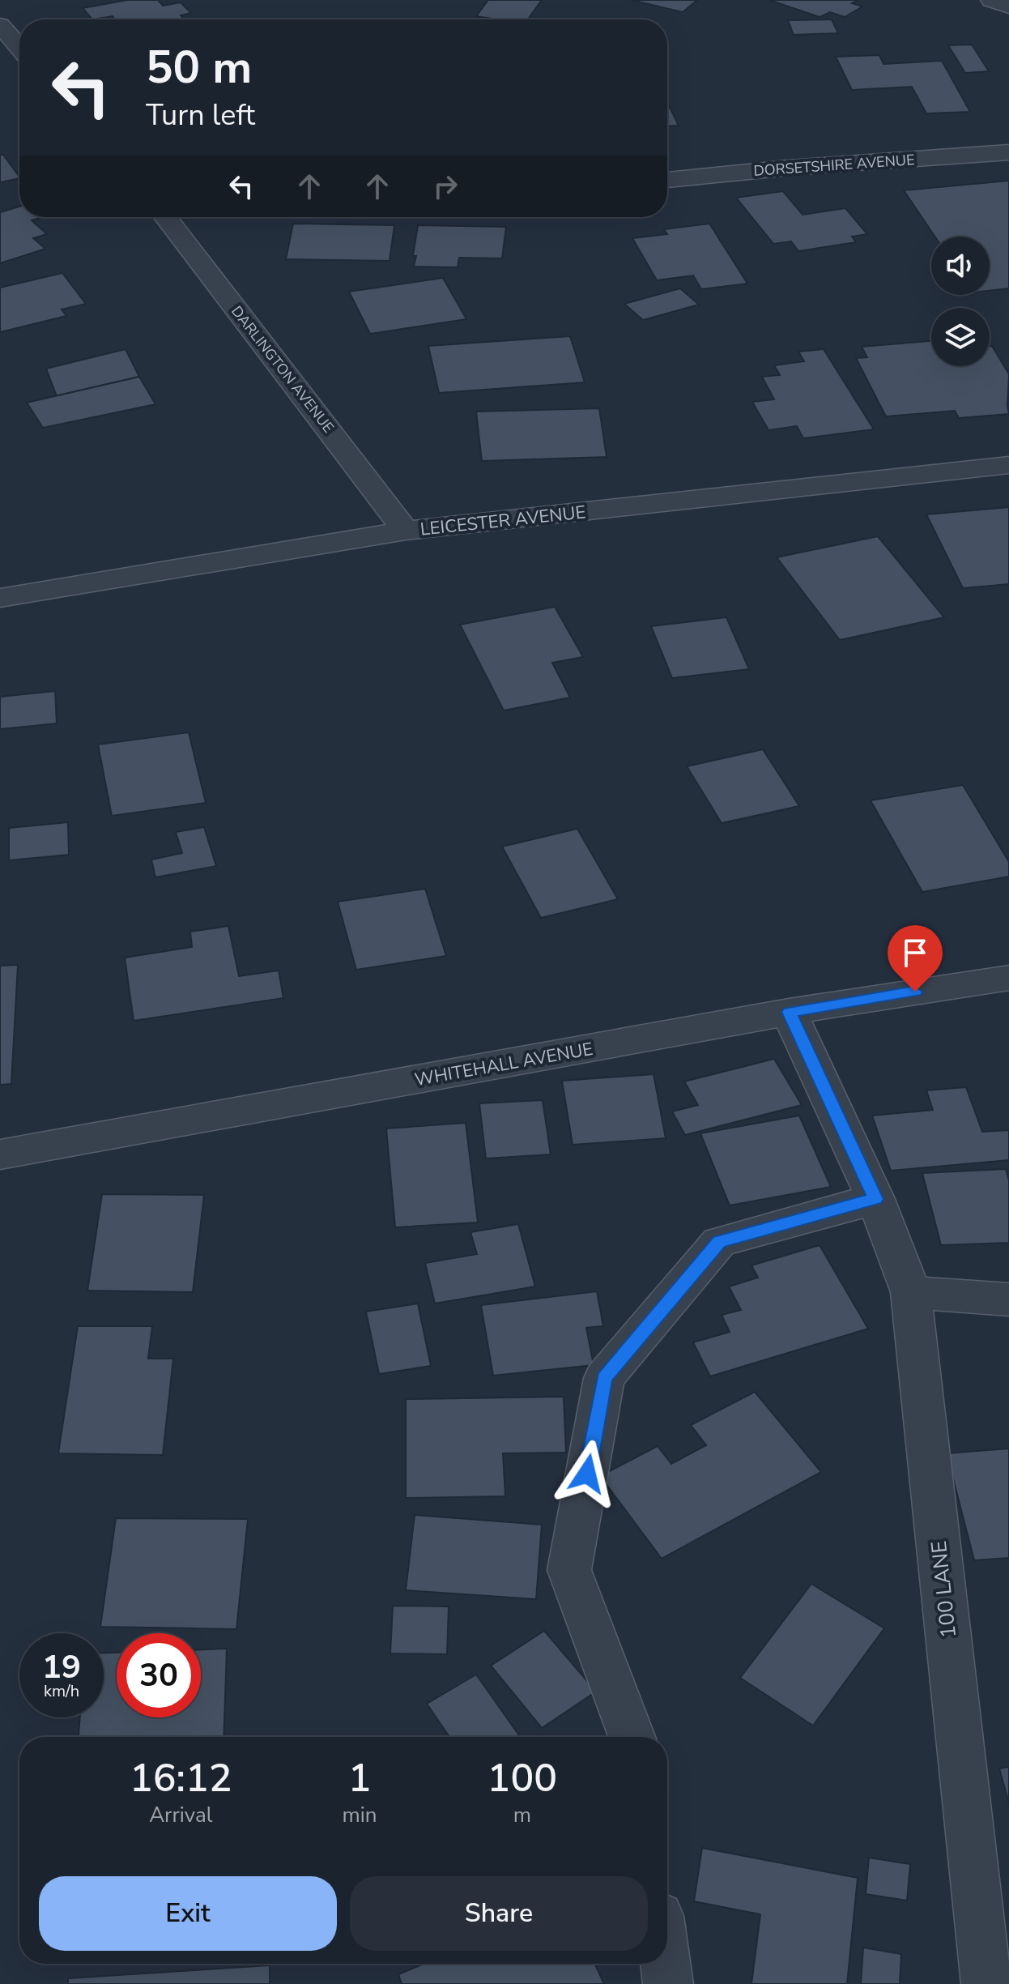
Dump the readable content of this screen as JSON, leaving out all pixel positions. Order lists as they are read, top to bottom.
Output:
{
  "streets": {
    "street": [
      "DORSETSHIRE AVENUE",
      "DARLINGTON AVENUE",
      "LEICESTER AVENUE",
      "WHITEHALL AVENUE",
      "100 LANE"
    ]
  },
  "crossings": [
    ["DARLINGTON AVENUE", "LEICESTER AVENUE"],
    ["WHITEHALL AVENUE", "100 LANE"]
  ],
  "page": {
    "turn": ["50 m", "Turn left"],
    "speed": "19 km/h",
    "limit": "30",
    "eta": [
      "16:12",
      "Arrival",
      "1",
      "min",
      "100",
      "m"
    ],
    "buttons": ["Exit", "Share"]
  }
}
